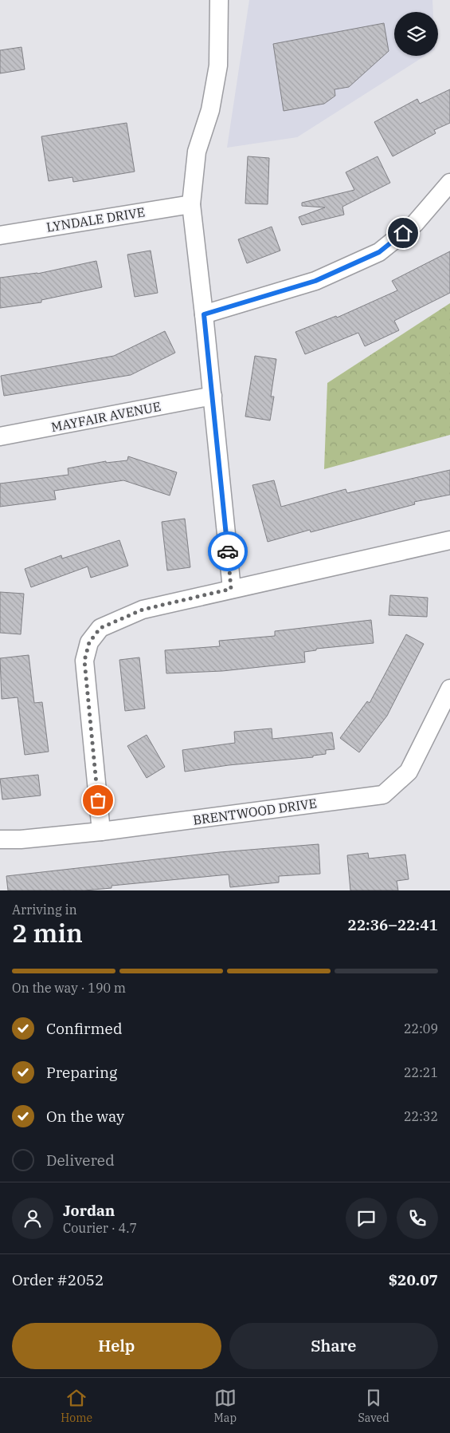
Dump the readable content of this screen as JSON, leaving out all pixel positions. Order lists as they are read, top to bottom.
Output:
{
  "streets": {
    "street": ["LYNDALE DRIVE", "MAYFAIR AVENUE", "BRENTWOOD DRIVE"]
  },
  "page": {
    "heading": ["2 min", "Arriving in", "22:36–22:41"],
    "panel": [
      "Jordan",
      "Courier · 4.7",
      "Order #2052",
      "$20.07"
    ],
    "bar": "On the way · 190 m",
    "list": [
      ["Confirmed", "22:09"],
      ["Preparing", "22:21"],
      ["On the way", "22:32"],
      "Delivered"
    ],
    "buttons": ["Help", "Share"],
    "tabs": ["Home", "Map", "Saved"]
  }
}
